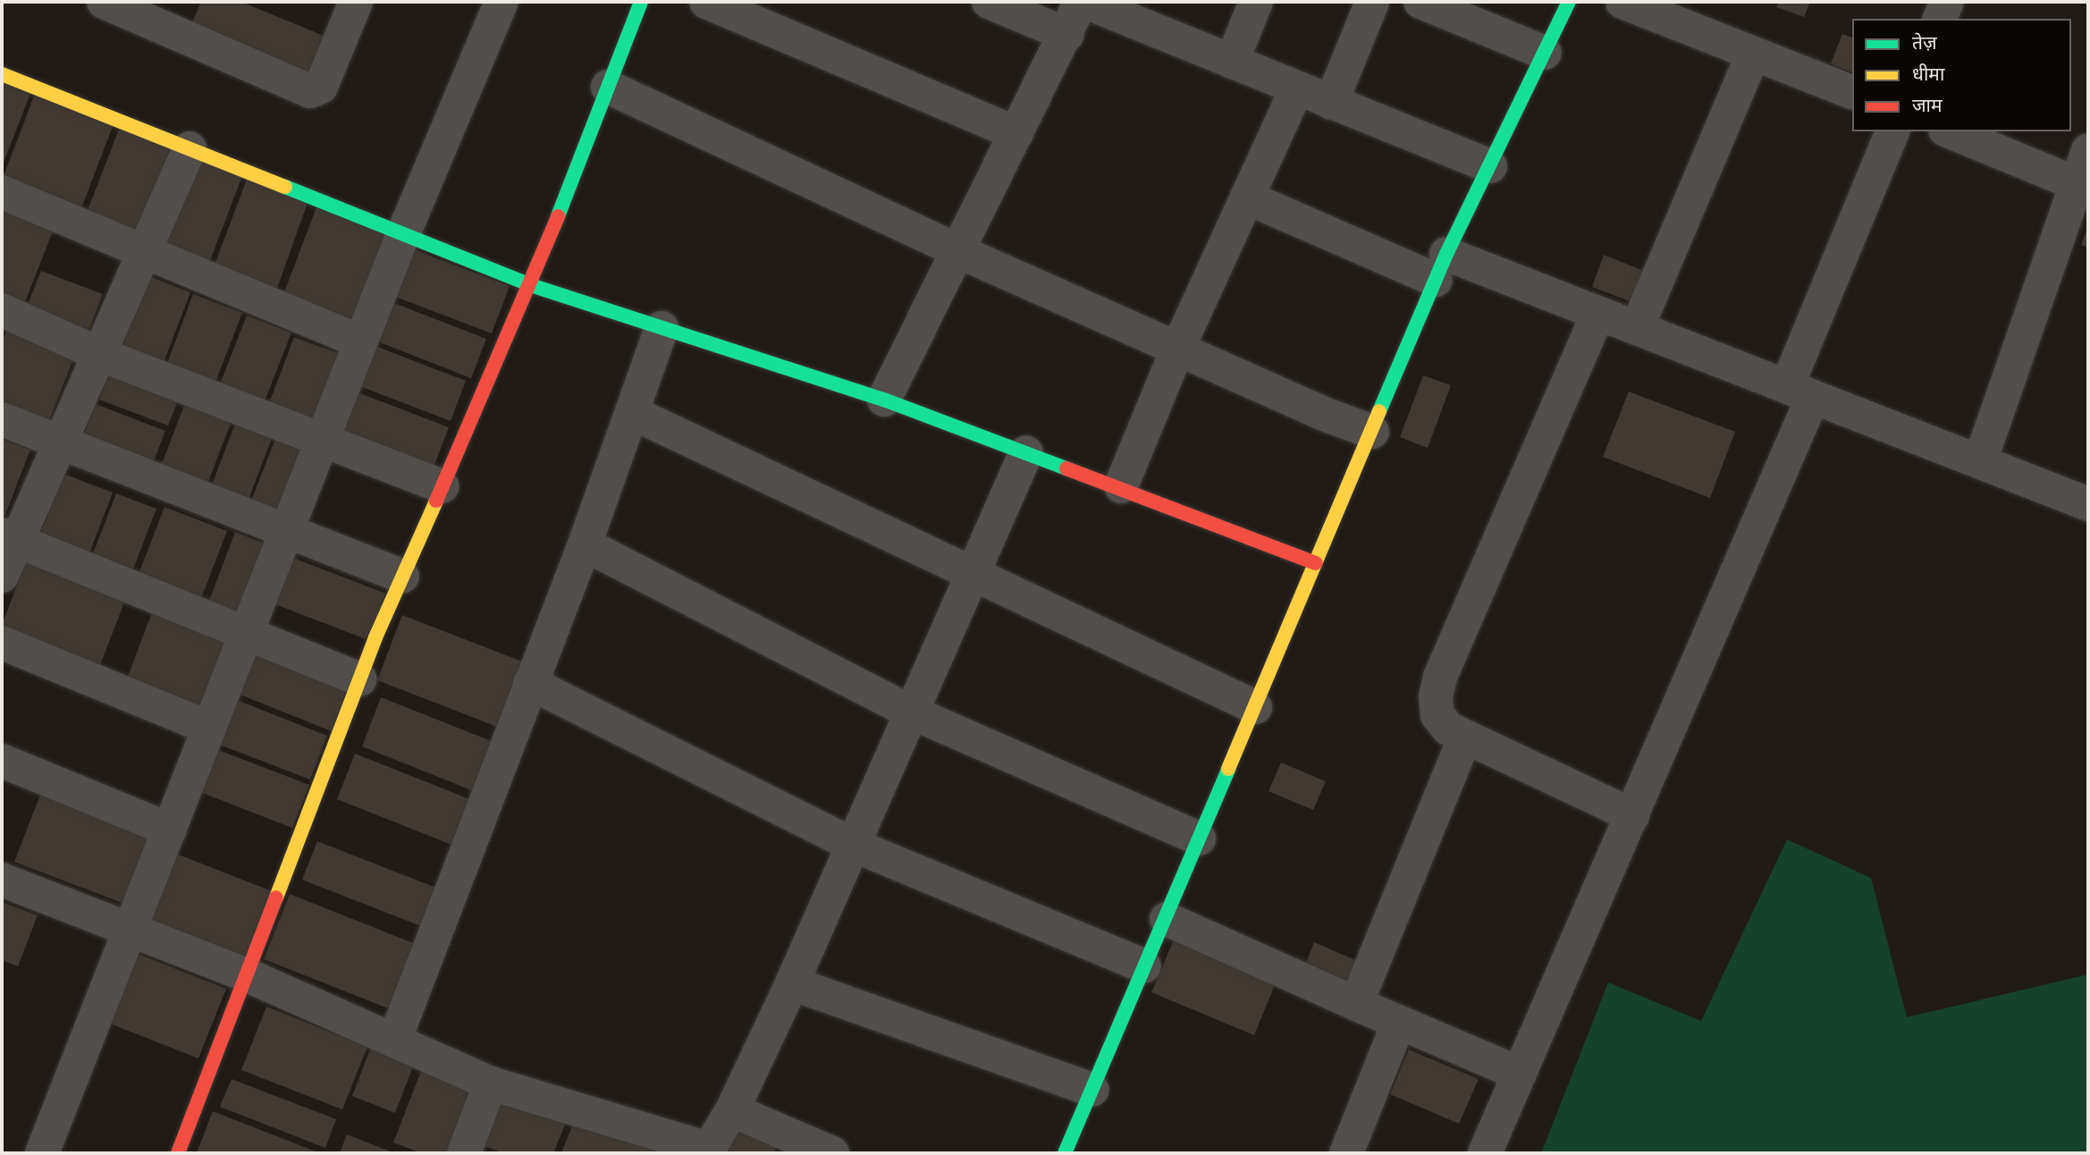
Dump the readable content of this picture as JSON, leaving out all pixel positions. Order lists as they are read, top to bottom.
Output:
{
  "legend": ["तेज़", "धीमा", "जाम"]
}
